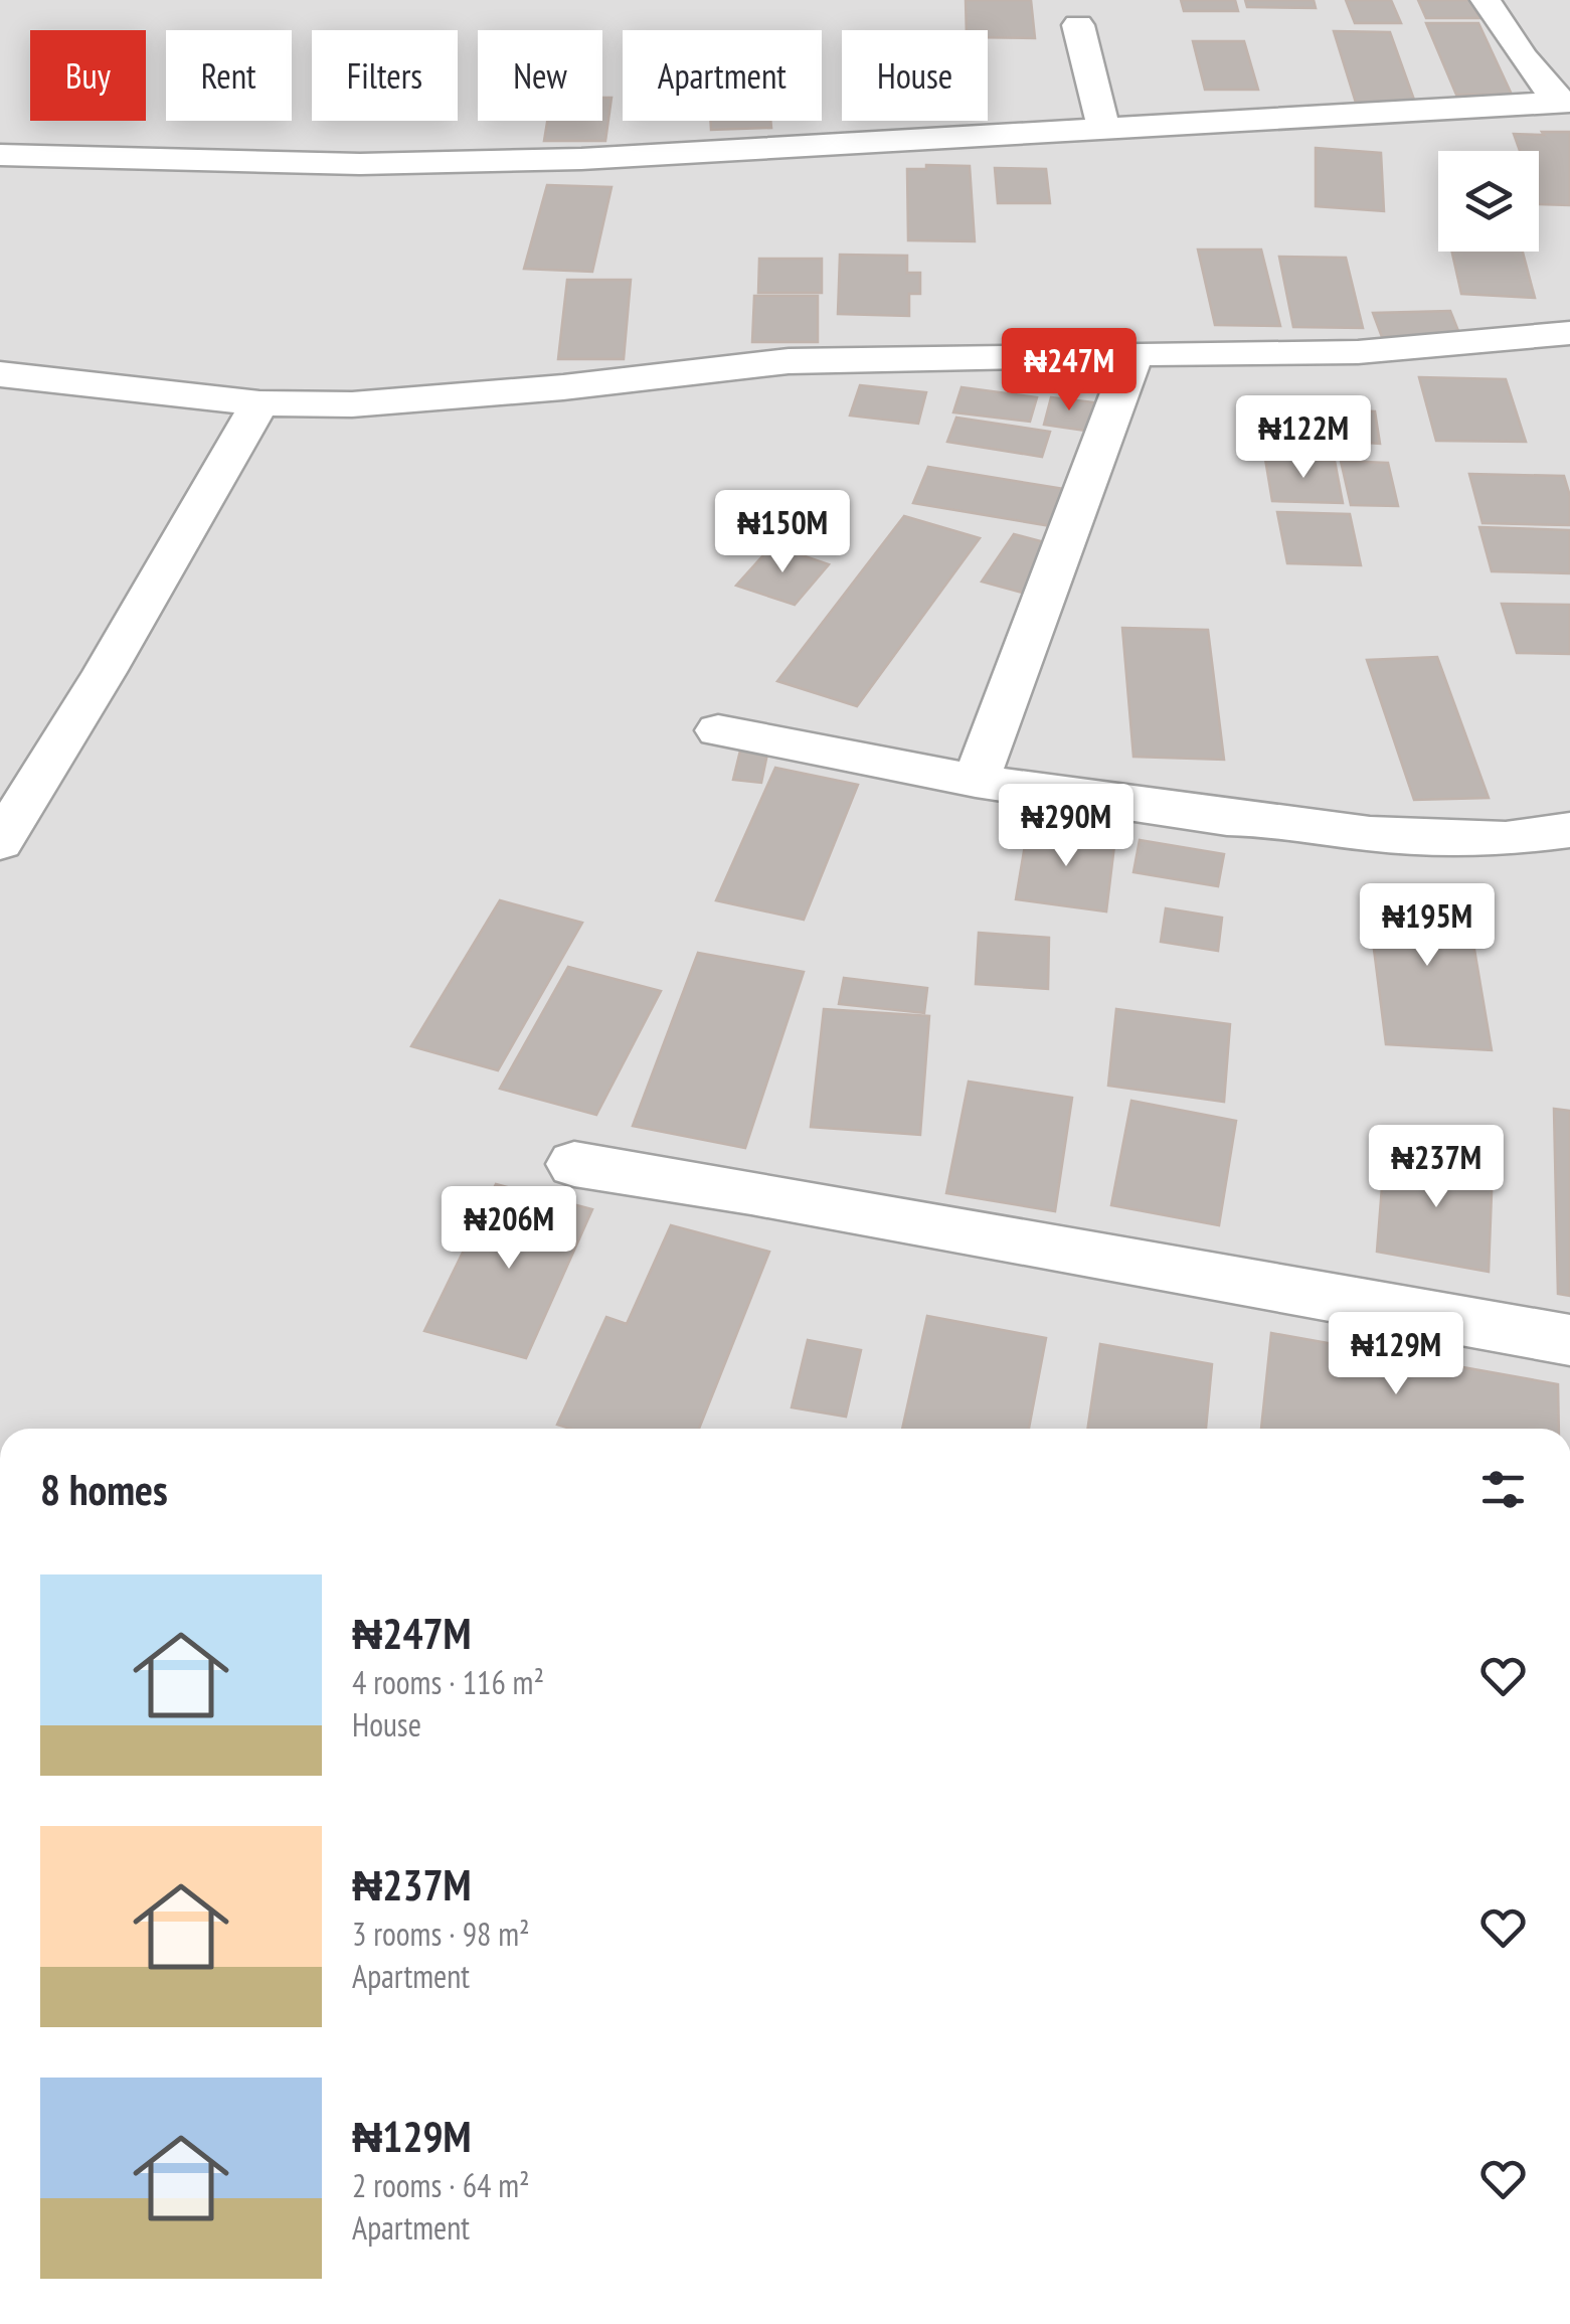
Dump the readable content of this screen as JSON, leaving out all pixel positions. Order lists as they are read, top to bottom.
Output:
{
  "page": {
    "chip": [
      "Buy",
      "Rent",
      "Filters",
      "New",
      "Apartment",
      "House"
    ],
    "price": [
      "₦247M",
      "₦122M",
      "₦150M",
      "₦290M",
      "₦195M",
      "₦237M",
      "₦206M",
      "₦129M"
    ],
    "heading": "8 homes",
    "list": [
      {
        "name": "₦247M",
        "note": "4 rooms · 116 m² · House"
      },
      {
        "name": "₦237M",
        "note": "3 rooms · 98 m² · Apartment"
      },
      {
        "name": "₦129M",
        "note": "2 rooms · 64 m² · Apartment"
      }
    ]
  }
}
